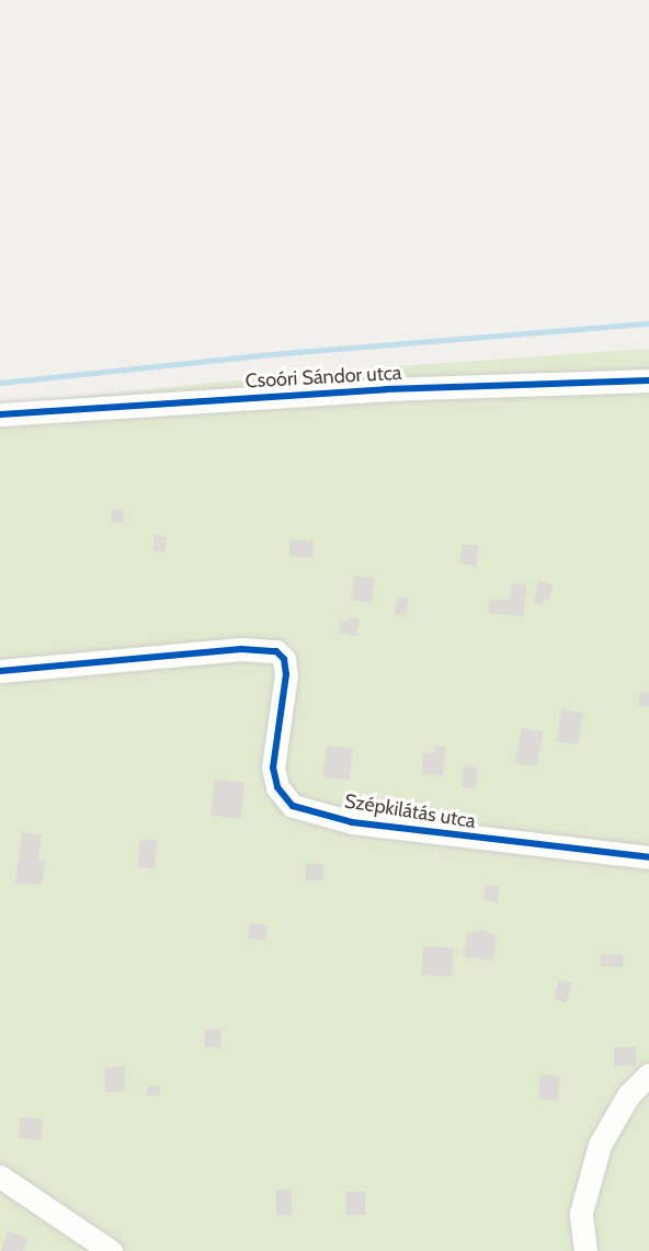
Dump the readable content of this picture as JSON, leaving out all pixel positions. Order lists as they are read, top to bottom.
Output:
{
  "streets": {
    "street": ["Csoóri Sándor utca", "Szépkilátás utca"]
  }
}
